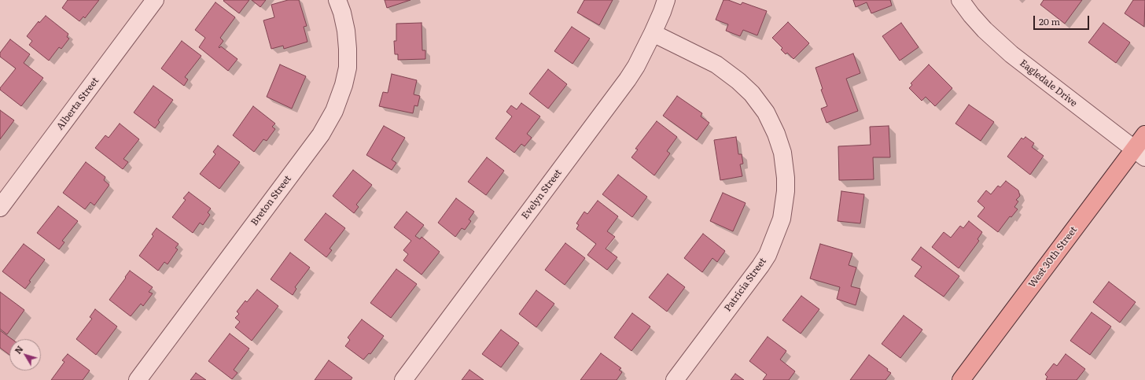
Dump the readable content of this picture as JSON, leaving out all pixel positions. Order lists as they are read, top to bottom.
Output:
{
  "streets": {
    "main road": ["West 30th Street"],
    "street": [
      "Eagledale Drive",
      "Alberta Street",
      "Evelyn Street",
      "Breton Street",
      "Patricia Street"
    ]
  },
  "crossings": [
    ["Eagledale Drive", "West 30th Street"],
    ["Evelyn Street", "Patricia Street"]
  ],
  "scale_bar": "20 m",
  "north": "top left"
}
